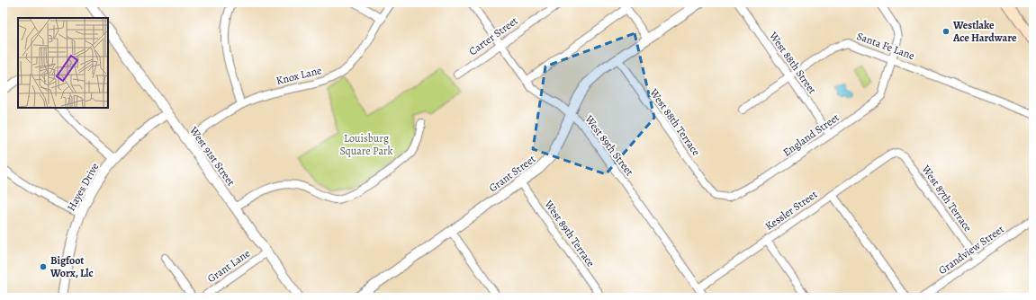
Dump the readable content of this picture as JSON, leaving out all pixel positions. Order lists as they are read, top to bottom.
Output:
{
  "streets": {
    "street": [
      "Carter Street",
      "Santa Fe Lane",
      "West 88th Street",
      "Knox Lane",
      "West 88th Terrace",
      "England Street",
      "West 89th Street",
      "West 91st Street",
      "Grant Street",
      "Hayes Drive",
      "West 87th Terrace",
      "Kessler Street",
      "West 89th Terrace",
      "Grandview Street",
      "Grant Lane"
    ]
  },
  "crossings": [
    ["Carter Street", "West 89th Street"],
    ["Santa Fe Lane", "West 88th Street"],
    ["Santa Fe Lane", "England Street"],
    ["West 88th Street", "England Street"],
    ["Knox Lane", "West 91st Street"],
    ["West 88th Terrace", "England Street"],
    ["West 88th Terrace", "Grant Street"],
    ["West 89th Street", "Grant Street"],
    ["West 89th Street", "Kessler Street"],
    ["West 91st Street", "Hayes Drive"],
    ["West 91st Street", "Grant Lane"],
    ["Grant Street", "West 89th Terrace"],
    ["West 87th Terrace", "Kessler Street"],
    ["West 87th Terrace", "Grandview Street"]
  ],
  "parks": ["Louisburg Square Park"],
  "places": ["Westlake Ace Hardware", "Bigfoot Worx, Llc"]
}
